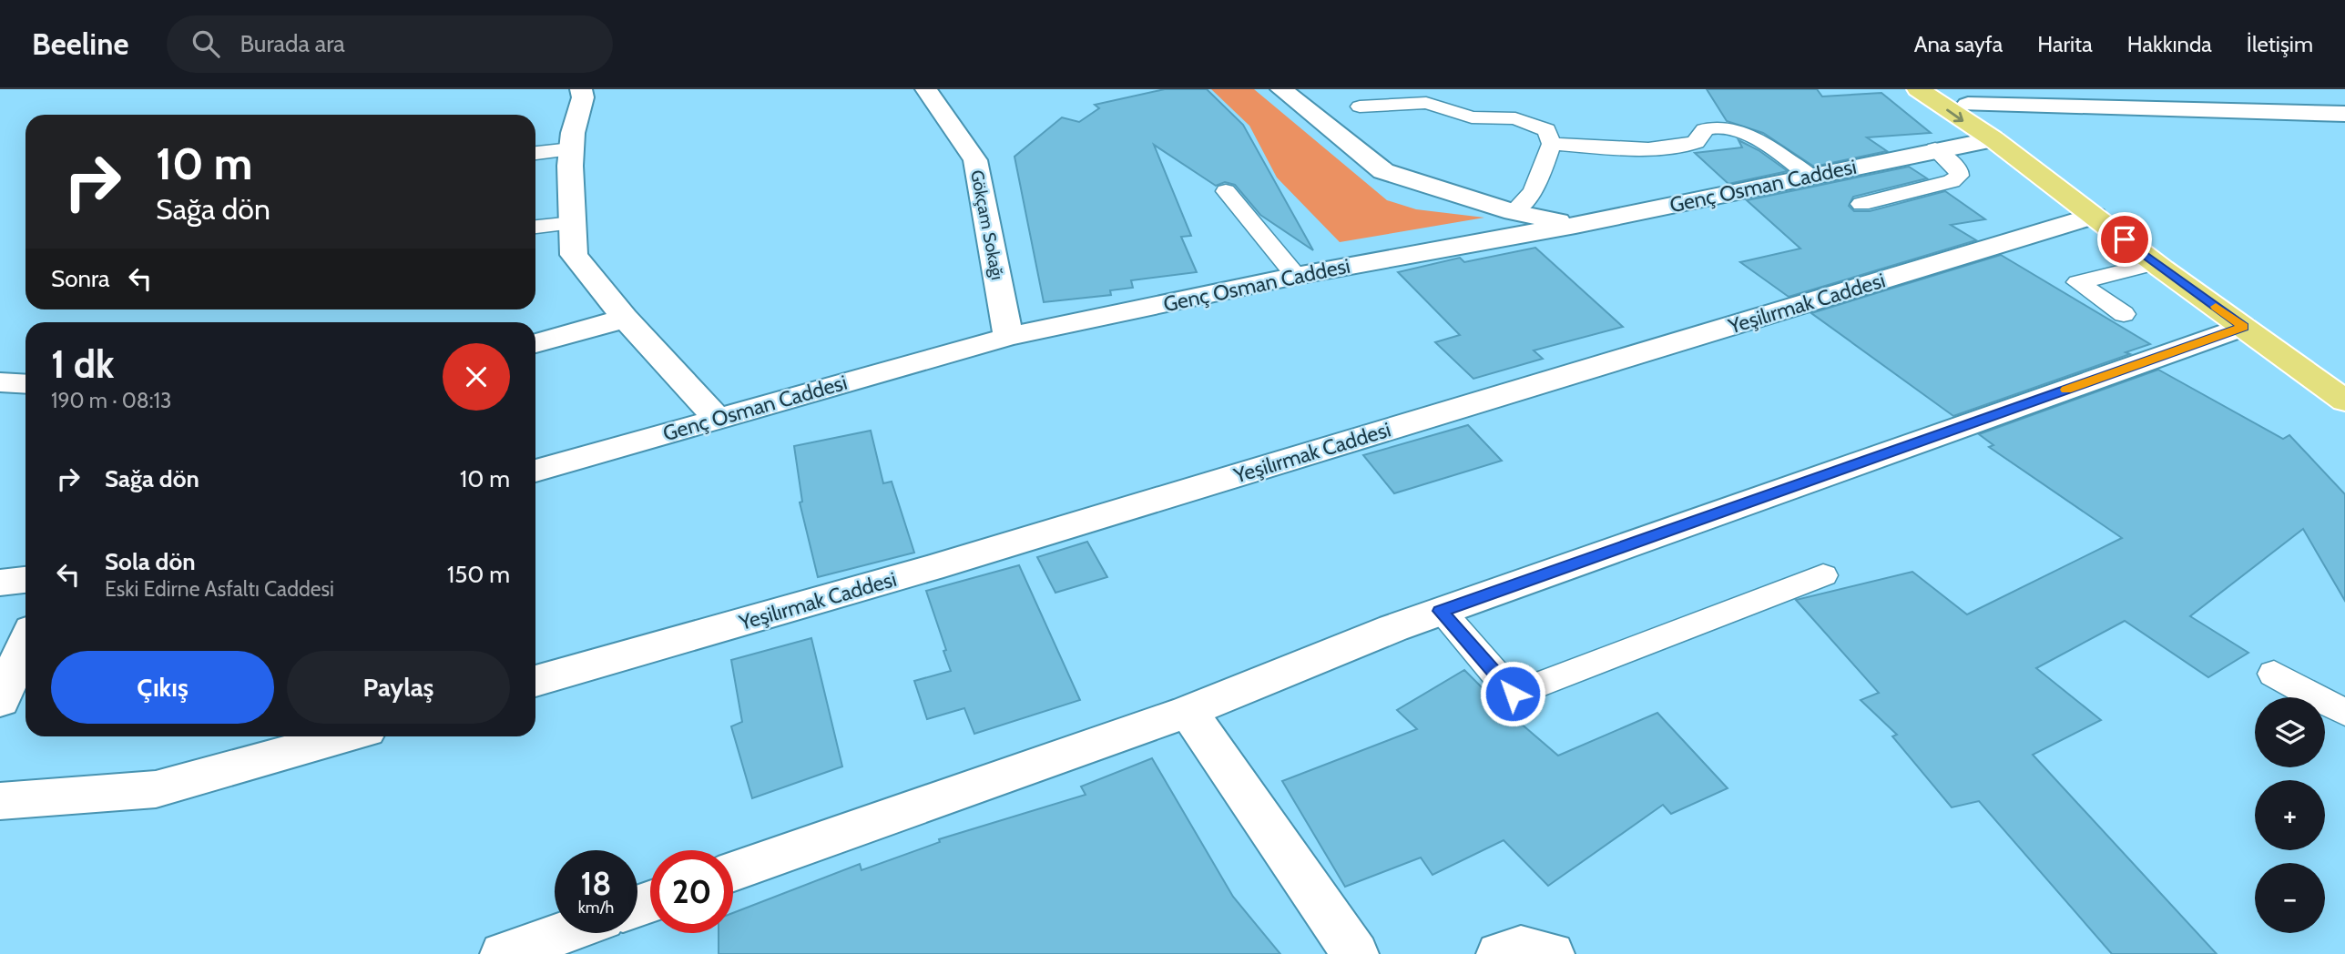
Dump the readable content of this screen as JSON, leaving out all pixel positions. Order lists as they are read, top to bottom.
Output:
{
  "streets": {
    "street": ["Genç Osman Caddesi", "Gökçam Sokağı", "Yeşilırmak Caddesi"]
  },
  "crossings": [
    ["Genç Osman Caddesi", "Gökçam Sokağı"]
  ],
  "page": {
    "header": "Beeline",
    "search": "Burada ara",
    "nav": [
      "Ana sayfa",
      "Harita",
      "Hakkında",
      "İletişim"
    ],
    "turn": ["10 m", "Sağa dön"],
    "then": "Sonra",
    "heading": ["1 dk", "190 m · 08:13"],
    "list": [
      {
        "name": "Sağa dön",
        "value": "10 m"
      },
      {
        "name": "Sola dön",
        "note": "Eski Edirne Asfaltı Caddesi",
        "value": "150 m"
      }
    ],
    "buttons": ["Çıkış", "Paylaş"],
    "map_buttons": ["+", "−"],
    "speed": "18 km/h",
    "limit": "20"
  }
}
